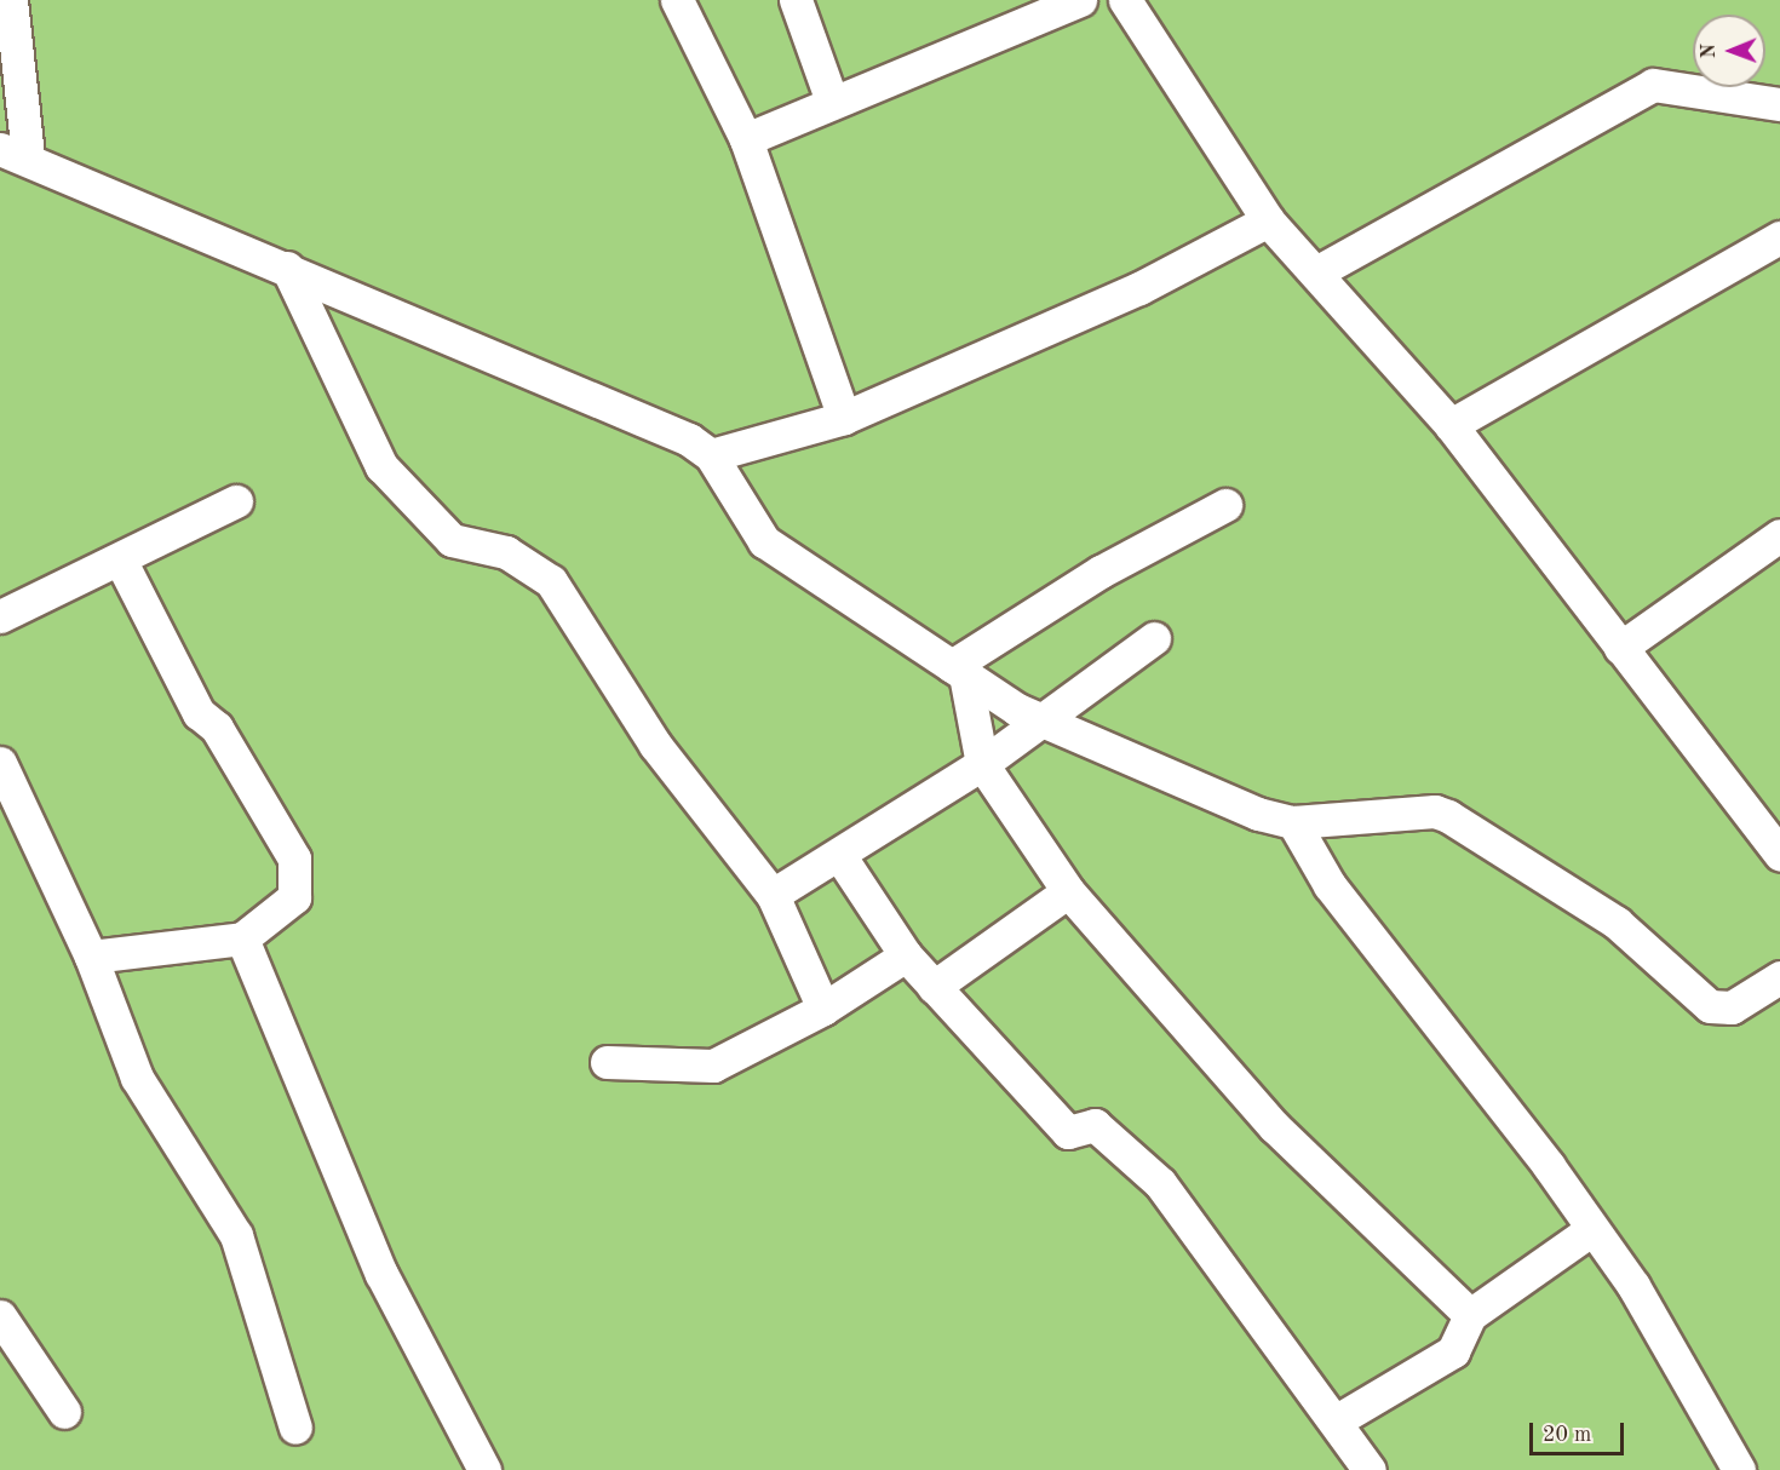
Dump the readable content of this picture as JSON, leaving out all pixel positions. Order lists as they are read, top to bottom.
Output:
{
  "scale_bar": "20 m",
  "north": "left"
}
